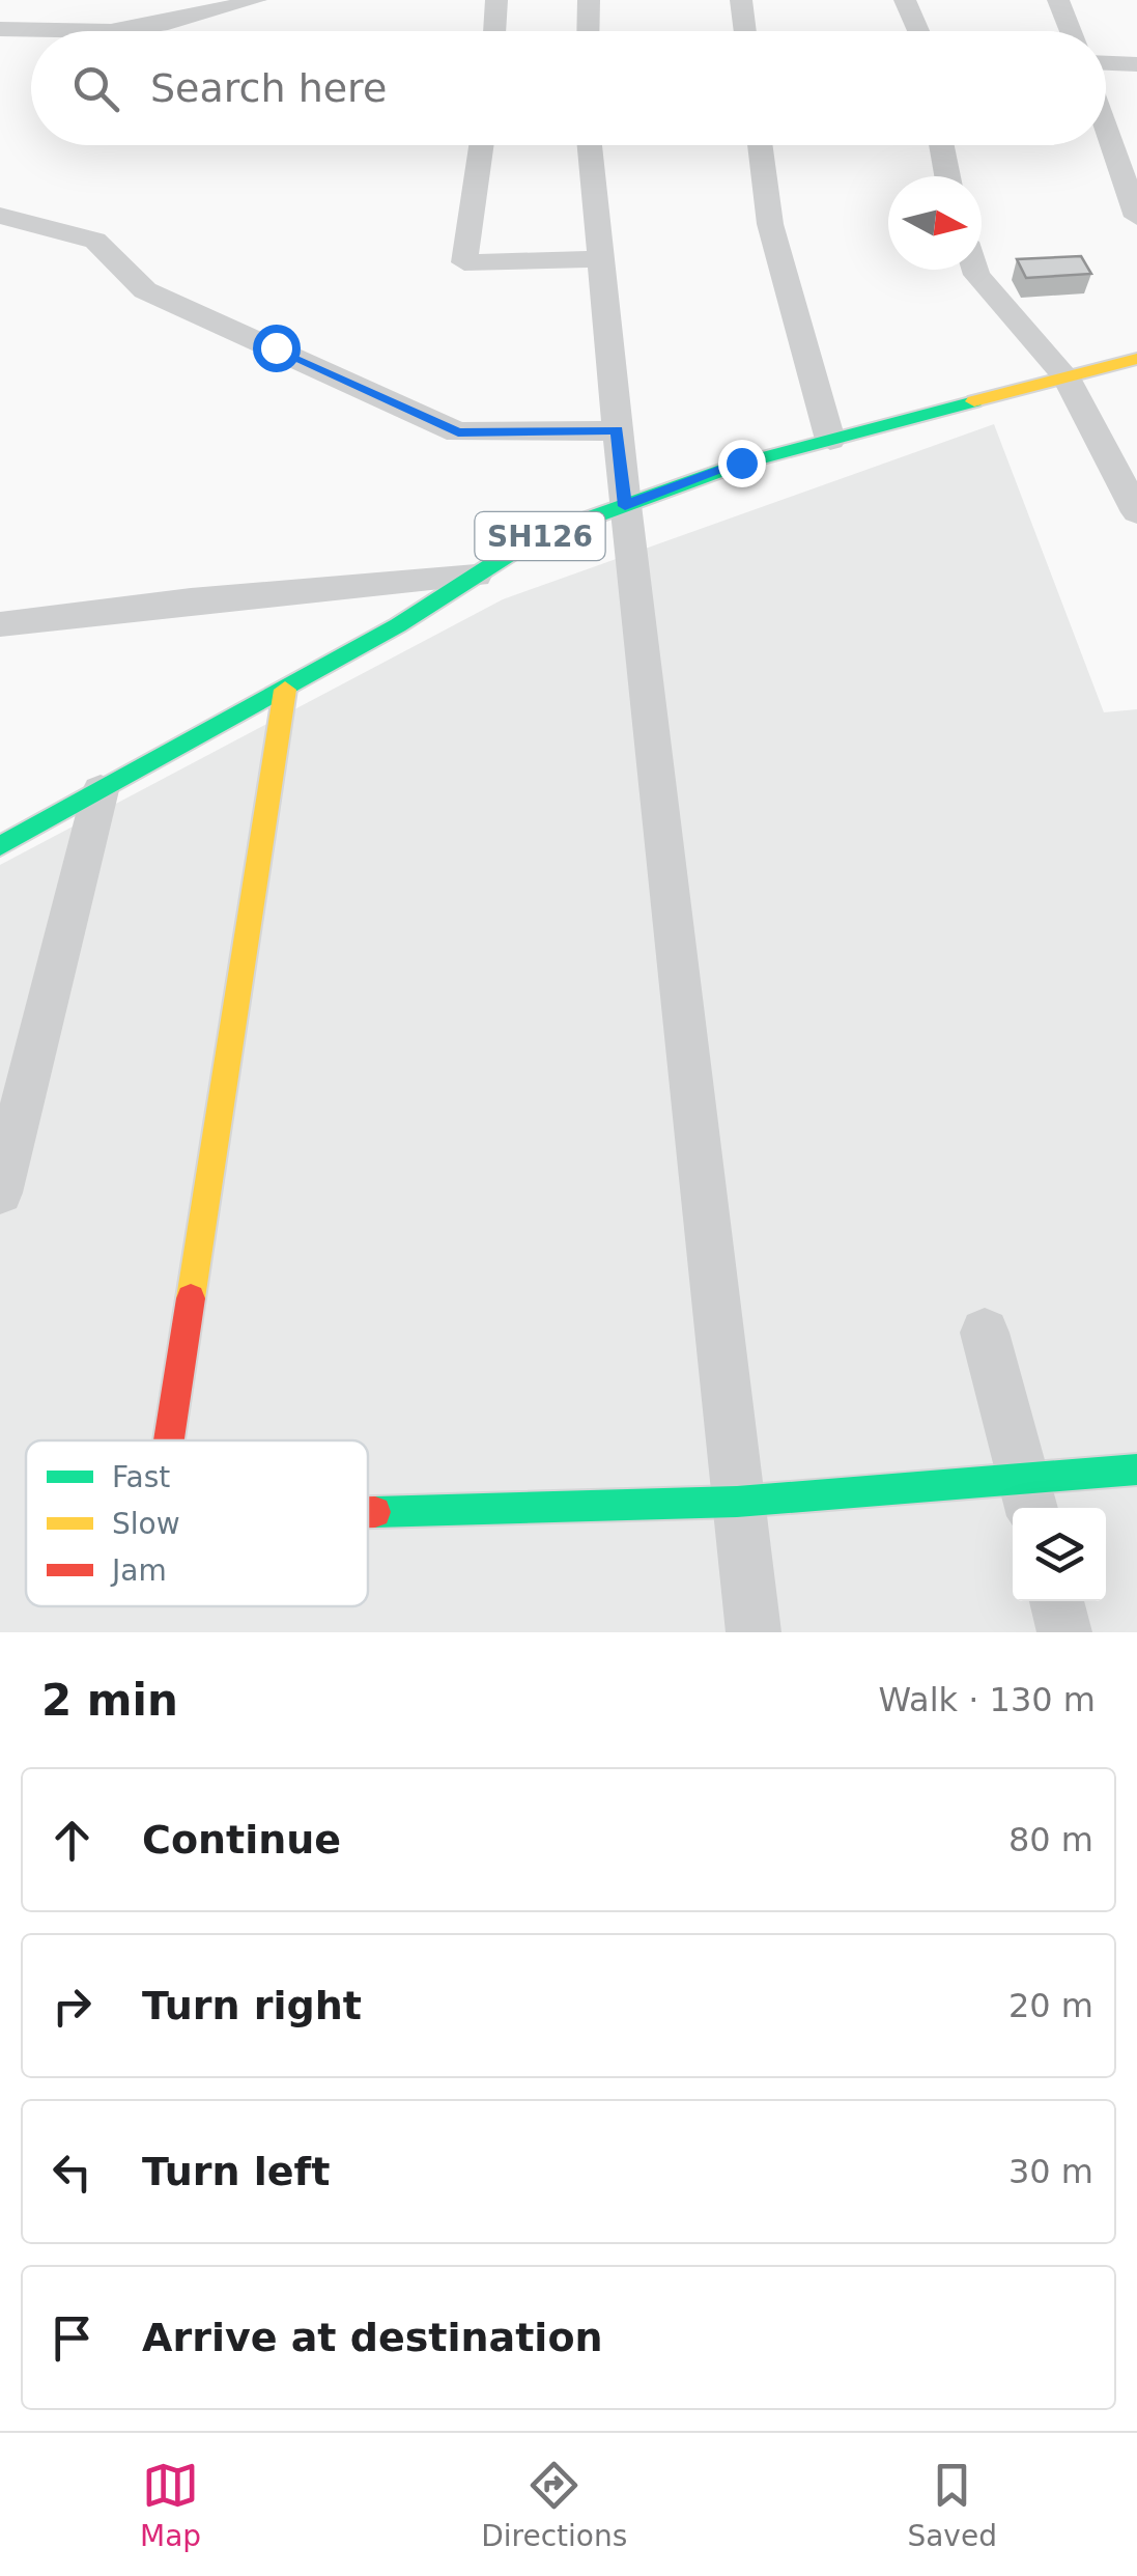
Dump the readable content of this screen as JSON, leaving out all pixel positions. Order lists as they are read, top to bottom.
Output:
{
  "streets": {
    "main road": ["SH126"]
  },
  "legend": ["Fast", "Slow", "Jam"],
  "north": "right",
  "page": {
    "search": "Search here",
    "heading": ["2 min", "Walk · 130 m"],
    "list": [
      ["Continue", "80 m"],
      ["Turn right", "20 m"],
      ["Turn left", "30 m"],
      "Arrive at destination"
    ],
    "nav": ["Map", "Directions", "Saved"]
  }
}
